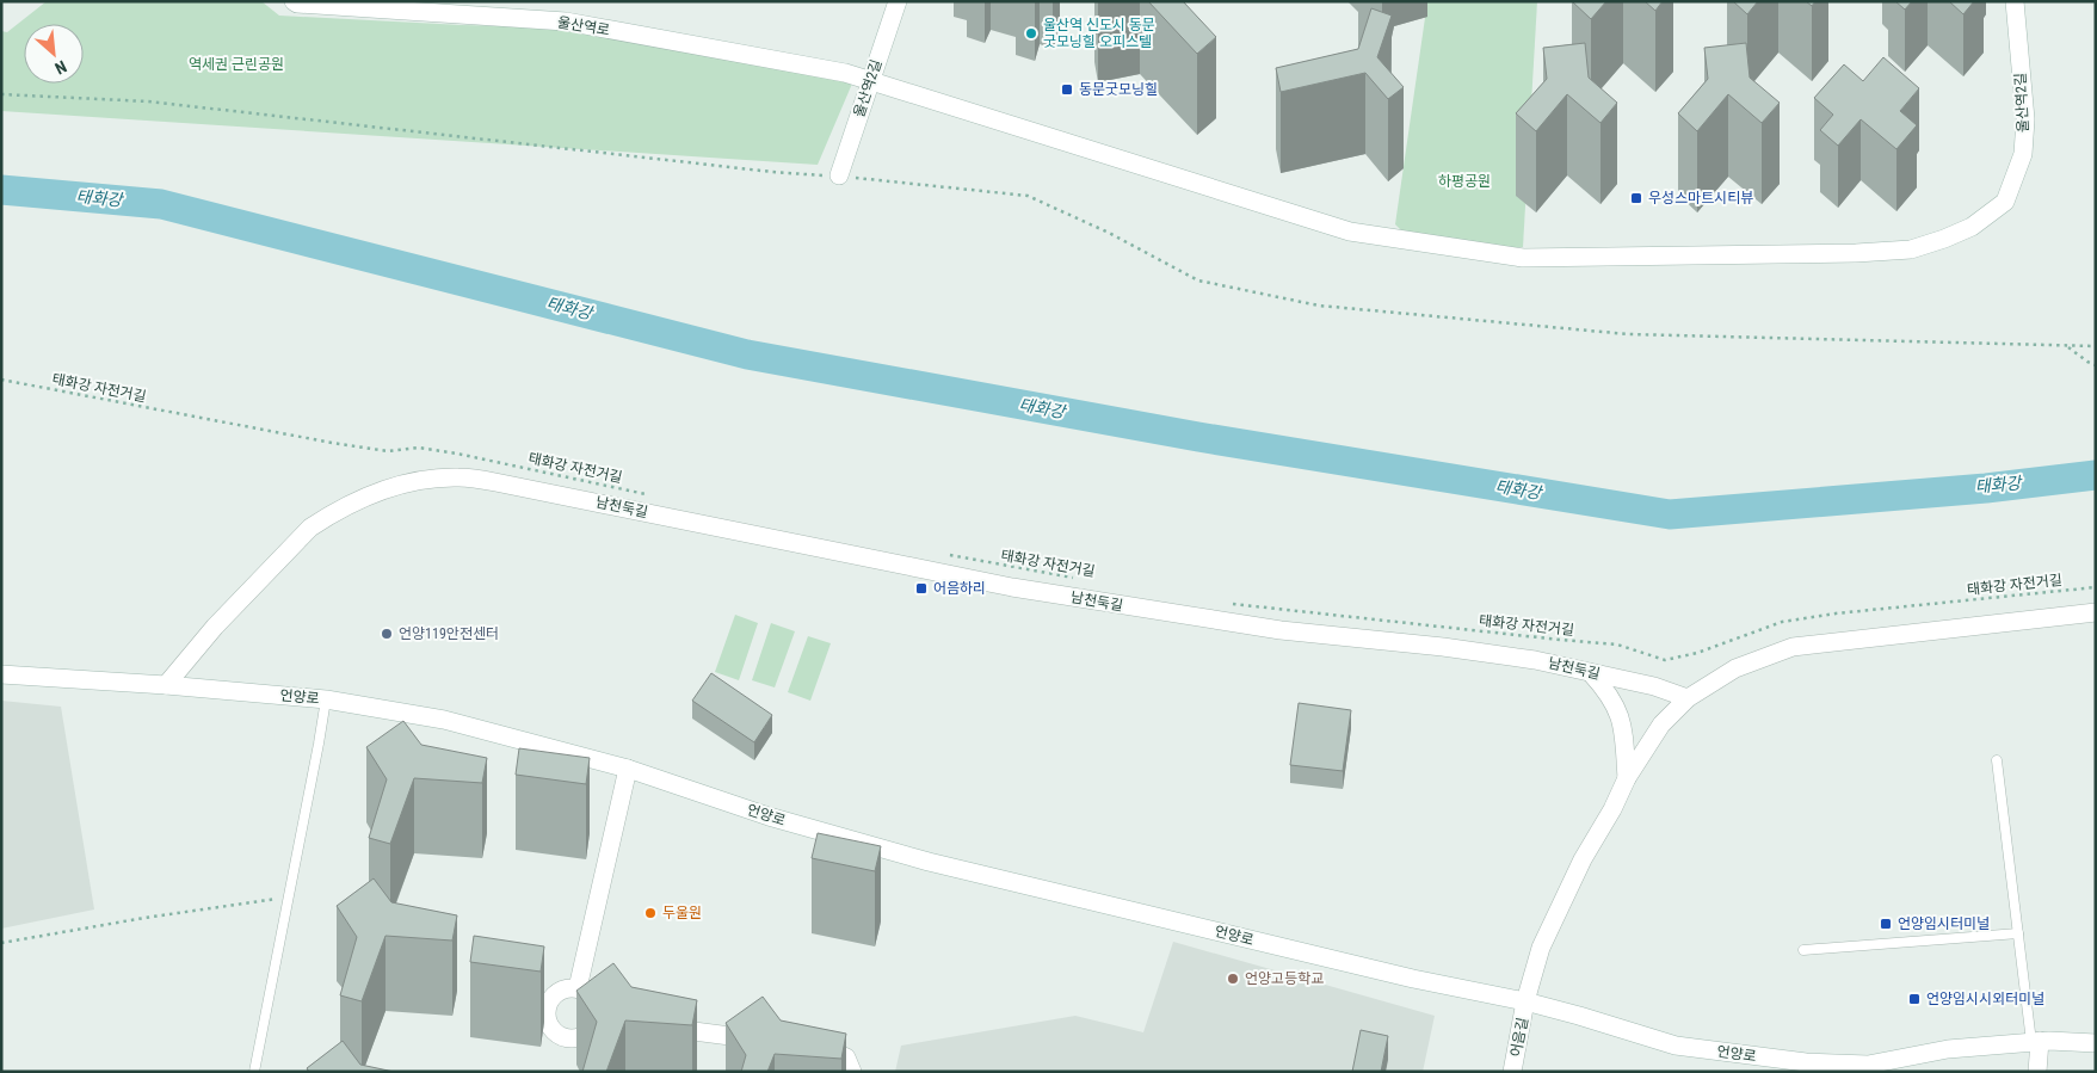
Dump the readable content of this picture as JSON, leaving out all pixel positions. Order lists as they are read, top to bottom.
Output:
{
  "streets": {
    "street": [
      "울산역로",
      "울산역2길",
      "남천둑길",
      "언양로",
      "어음길"
    ],
    "path": ["태화강 자전거길"]
  },
  "crossings": [
    ["울산역로", "울산역2길"],
    ["남천둑길", "언양로"],
    ["언양로", "어음길"]
  ],
  "water": ["태화강"],
  "parks": ["역세권 근린공원", "하평공원"],
  "places": {
    "other": [
      "울산역 신도시 동문 굿모닝힐 오피스텔",
      "언양119안전센터",
      "두울원",
      "언양고등학교"
    ],
    "transit": [
      "동문굿모닝힐",
      "우성스마트시티뷰",
      "어음하리",
      "언양임시터미널",
      "언양임시시외터미널"
    ]
  },
  "north": "bottom right"
}
